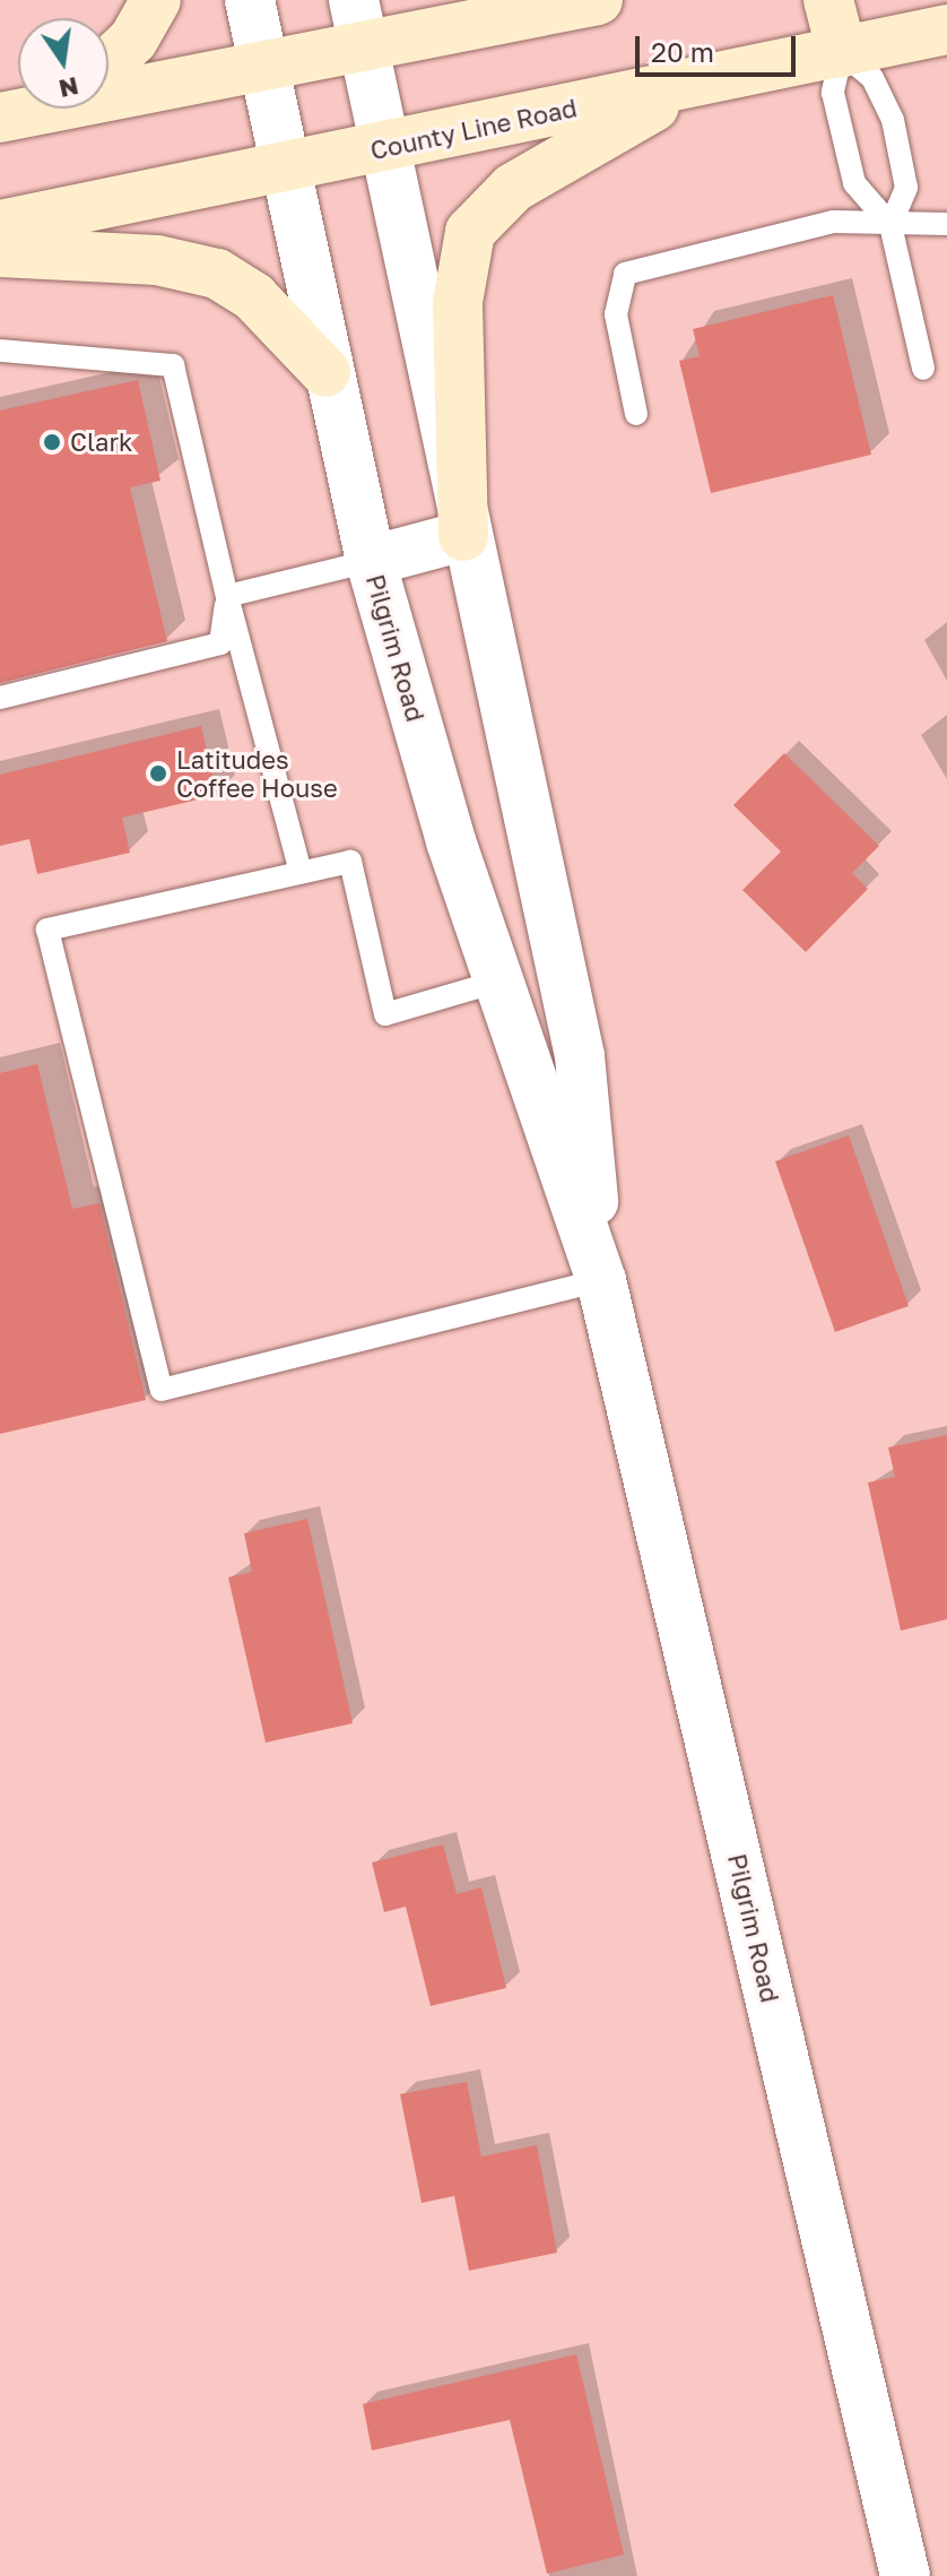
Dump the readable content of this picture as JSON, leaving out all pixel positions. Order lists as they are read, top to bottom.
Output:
{
  "streets": {
    "main road": ["County Line Road"],
    "street": ["Pilgrim Road"]
  },
  "crossings": [
    ["County Line Road", "Pilgrim Road"]
  ],
  "places": ["Clark", "Latitudes Coffee House"],
  "scale_bar": "20 m",
  "north": "bottom"
}
